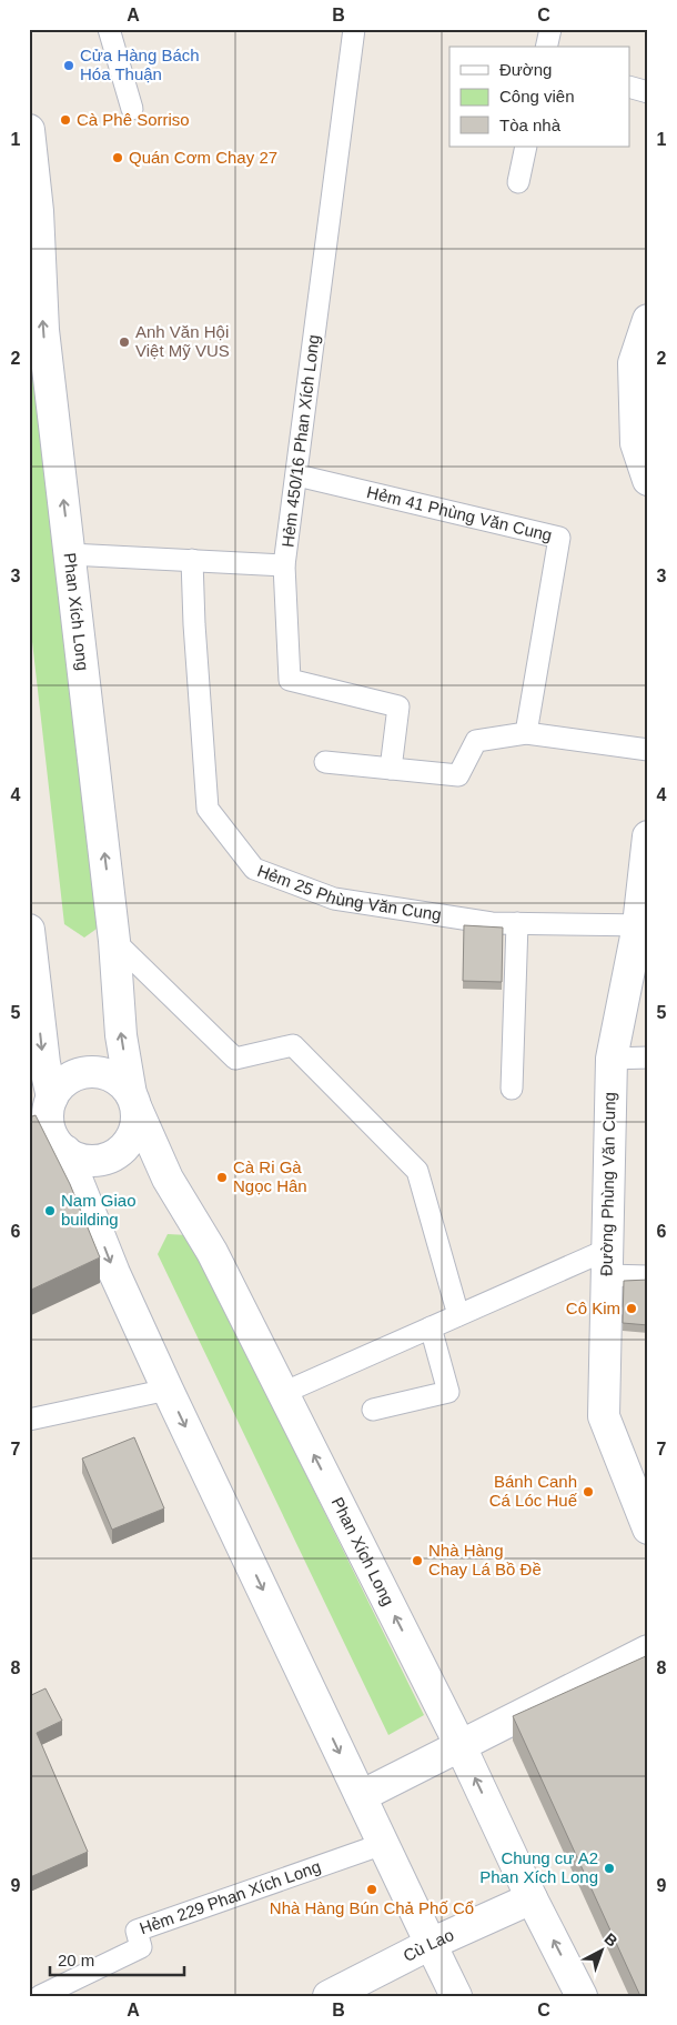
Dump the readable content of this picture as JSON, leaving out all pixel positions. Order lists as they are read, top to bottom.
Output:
{
  "streets": {
    "street": ["Phan Xích Long", "Đường Phùng Văn Cung", "Cù Lao"],
    "lane": [
      "Hẻm 450/16 Phan Xích Long",
      "Hẻm 41 Phùng Văn Cung",
      "Hẻm 25 Phùng Văn Cung",
      "Hẻm 229 Phan Xích Long"
    ]
  },
  "crossings": [
    ["Hẻm 450/16 Phan Xích Long", "Hẻm 41 Phùng Văn Cung"],
    ["Phan Xích Long", "Cù Lao"],
    ["Hẻm 25 Phùng Văn Cung", "Đường Phùng Văn Cung"]
  ],
  "places": [
    "Cửa Hàng Bách Hóa Thuận",
    "Cà Phê Sorriso",
    "Quán Cơm Chay 27",
    "Anh Văn Hội Việt Mỹ VUS",
    "Cà Ri Gà Ngọc Hân",
    "Nam Giao building",
    "Cô Kim",
    "Bánh Canh Cá Lóc Huế",
    "Nhà Hàng Chay Lá Bồ Đề",
    "Chung cư A2 Phan Xích Long",
    "Nhà Hàng Bún Chả Phố Cổ"
  ],
  "legend": ["Đường", "Công viên", "Tòa nhà"],
  "scale_bar": "20 m",
  "north": "top right",
  "grid": {
    "columns": ["A", "B", "C"],
    "rows": [
      "1",
      "2",
      "3",
      "4",
      "5",
      "6",
      "7",
      "8",
      "9"
    ]
  }
}
